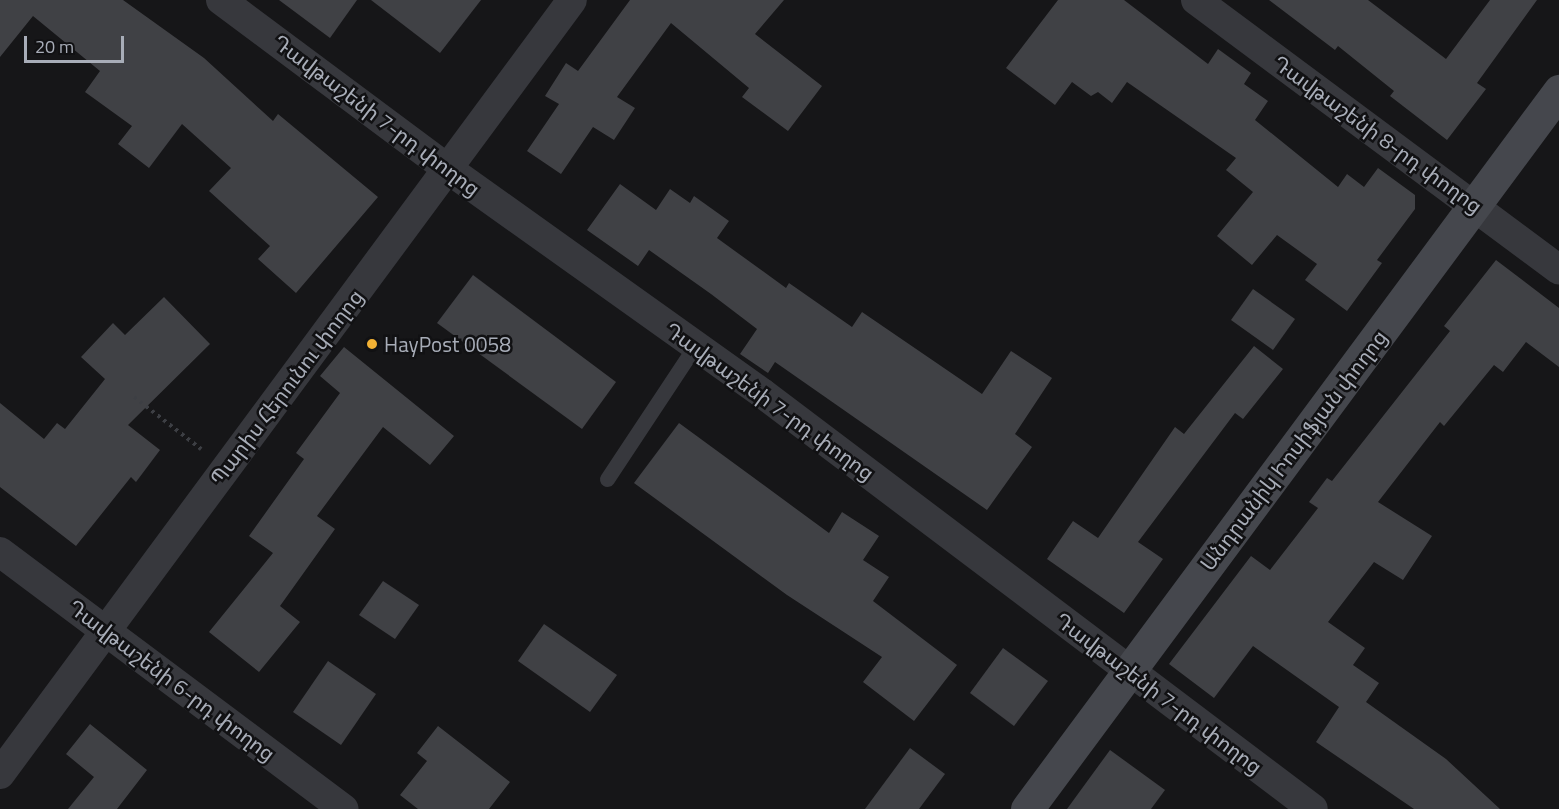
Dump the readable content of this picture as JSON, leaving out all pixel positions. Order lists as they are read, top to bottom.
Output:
{
  "streets": {
    "street": [
      "Դավթաշենի 7-րդ փողոց",
      "Դավթաշենի 8-րդ փողոց",
      "Պարիս Հերունու փողոց",
      "Անդրանիկ Իոսիֆյան փողոց",
      "Դավթաշենի 6-րդ փողոց"
    ]
  },
  "crossings": [
    ["Դավթաշենի 7-րդ փողոց", "Պարիս Հերունու փողոց"],
    ["Դավթաշենի 7-րդ փողոց", "Անդրանիկ Իոսիֆյան փողոց"],
    ["Դավթաշենի 8-րդ փողոց", "Անդրանիկ Իոսիֆյան փողոց"],
    ["Պարիս Հերունու փողոց", "Դավթաշենի 6-րդ փողոց"]
  ],
  "places": ["HayPost 0058"],
  "scale_bar": "20 m"
}
